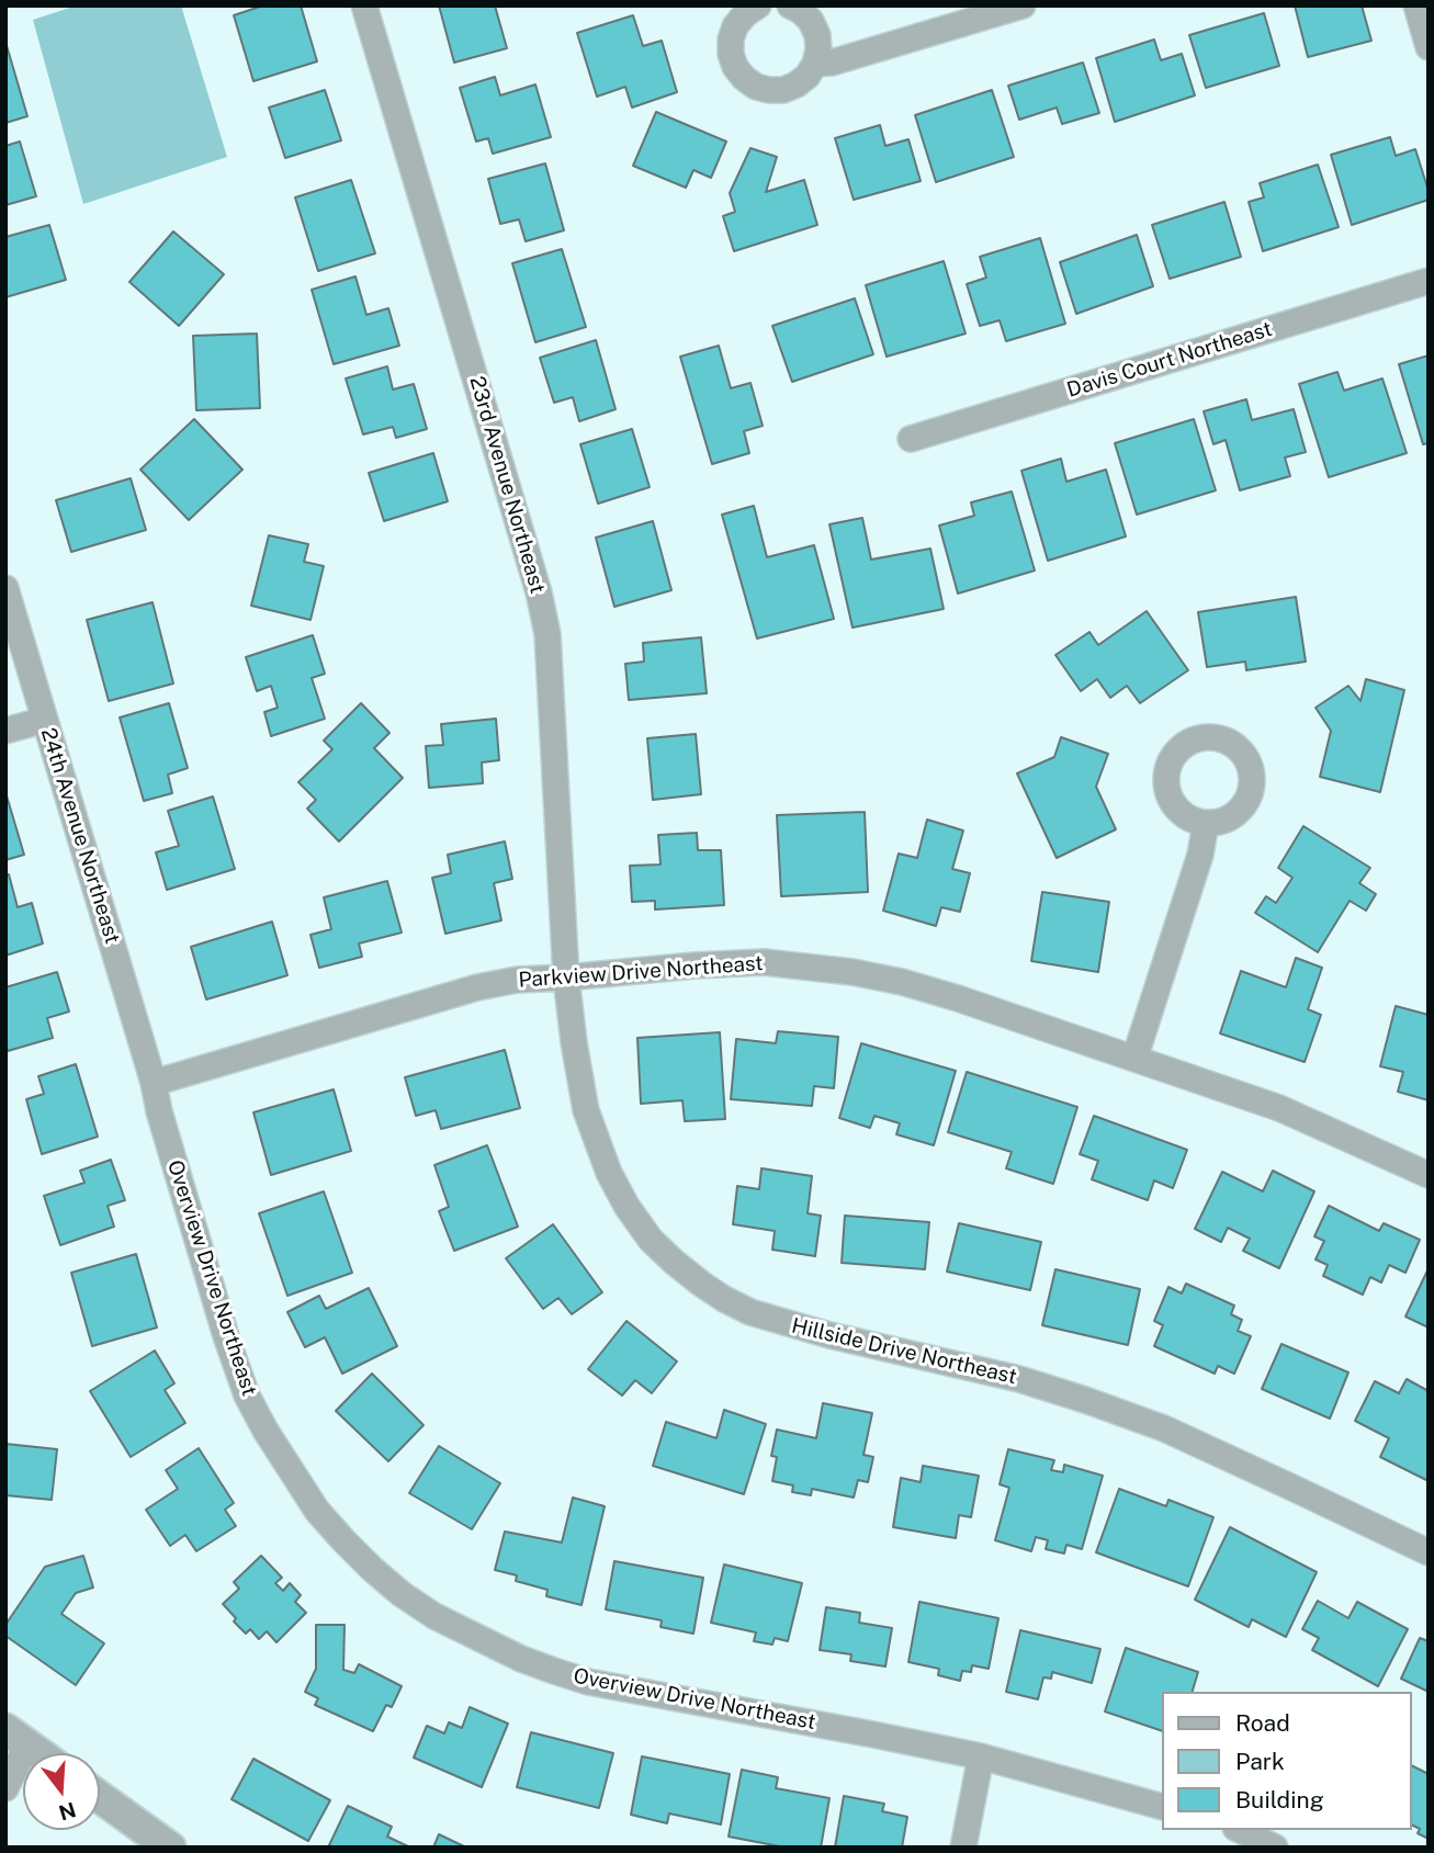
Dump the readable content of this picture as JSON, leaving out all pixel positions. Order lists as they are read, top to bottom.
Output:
{
  "streets": {
    "street": [
      "Davis Court Northeast",
      "23rd Avenue Northeast",
      "24th Avenue Northeast",
      "Parkview Drive Northeast",
      "Overview Drive Northeast",
      "Hillside Drive Northeast"
    ]
  },
  "crossings": [
    ["23rd Avenue Northeast", "Parkview Drive Northeast"],
    ["23rd Avenue Northeast", "Hillside Drive Northeast"],
    ["24th Avenue Northeast", "Parkview Drive Northeast"],
    ["24th Avenue Northeast", "Overview Drive Northeast"],
    ["Parkview Drive Northeast", "Overview Drive Northeast"],
    ["Parkview Drive Northeast", "Hillside Drive Northeast"]
  ],
  "legend": ["Road", "Park", "Building"],
  "north": "bottom"
}
